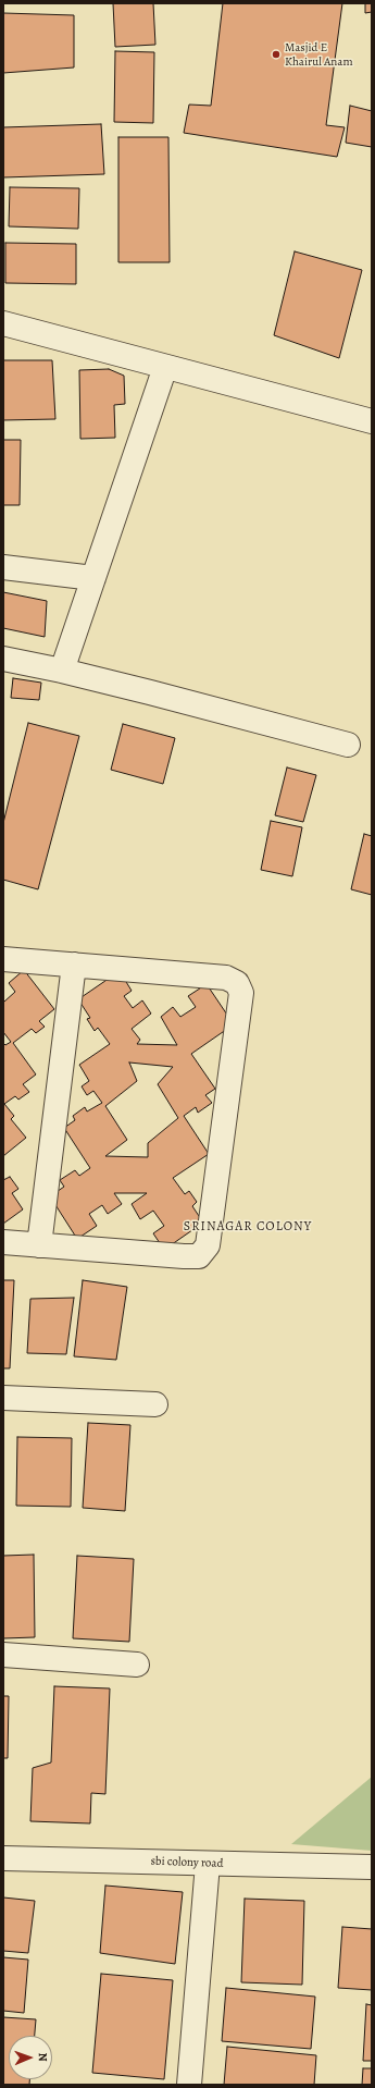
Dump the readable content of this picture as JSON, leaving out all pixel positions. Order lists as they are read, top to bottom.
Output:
{
  "streets": {
    "street": ["sbi colony road"]
  },
  "districts": ["SRINAGAR COLONY"],
  "places": ["Masjid E Khairul Anam"],
  "north": "right"
}
